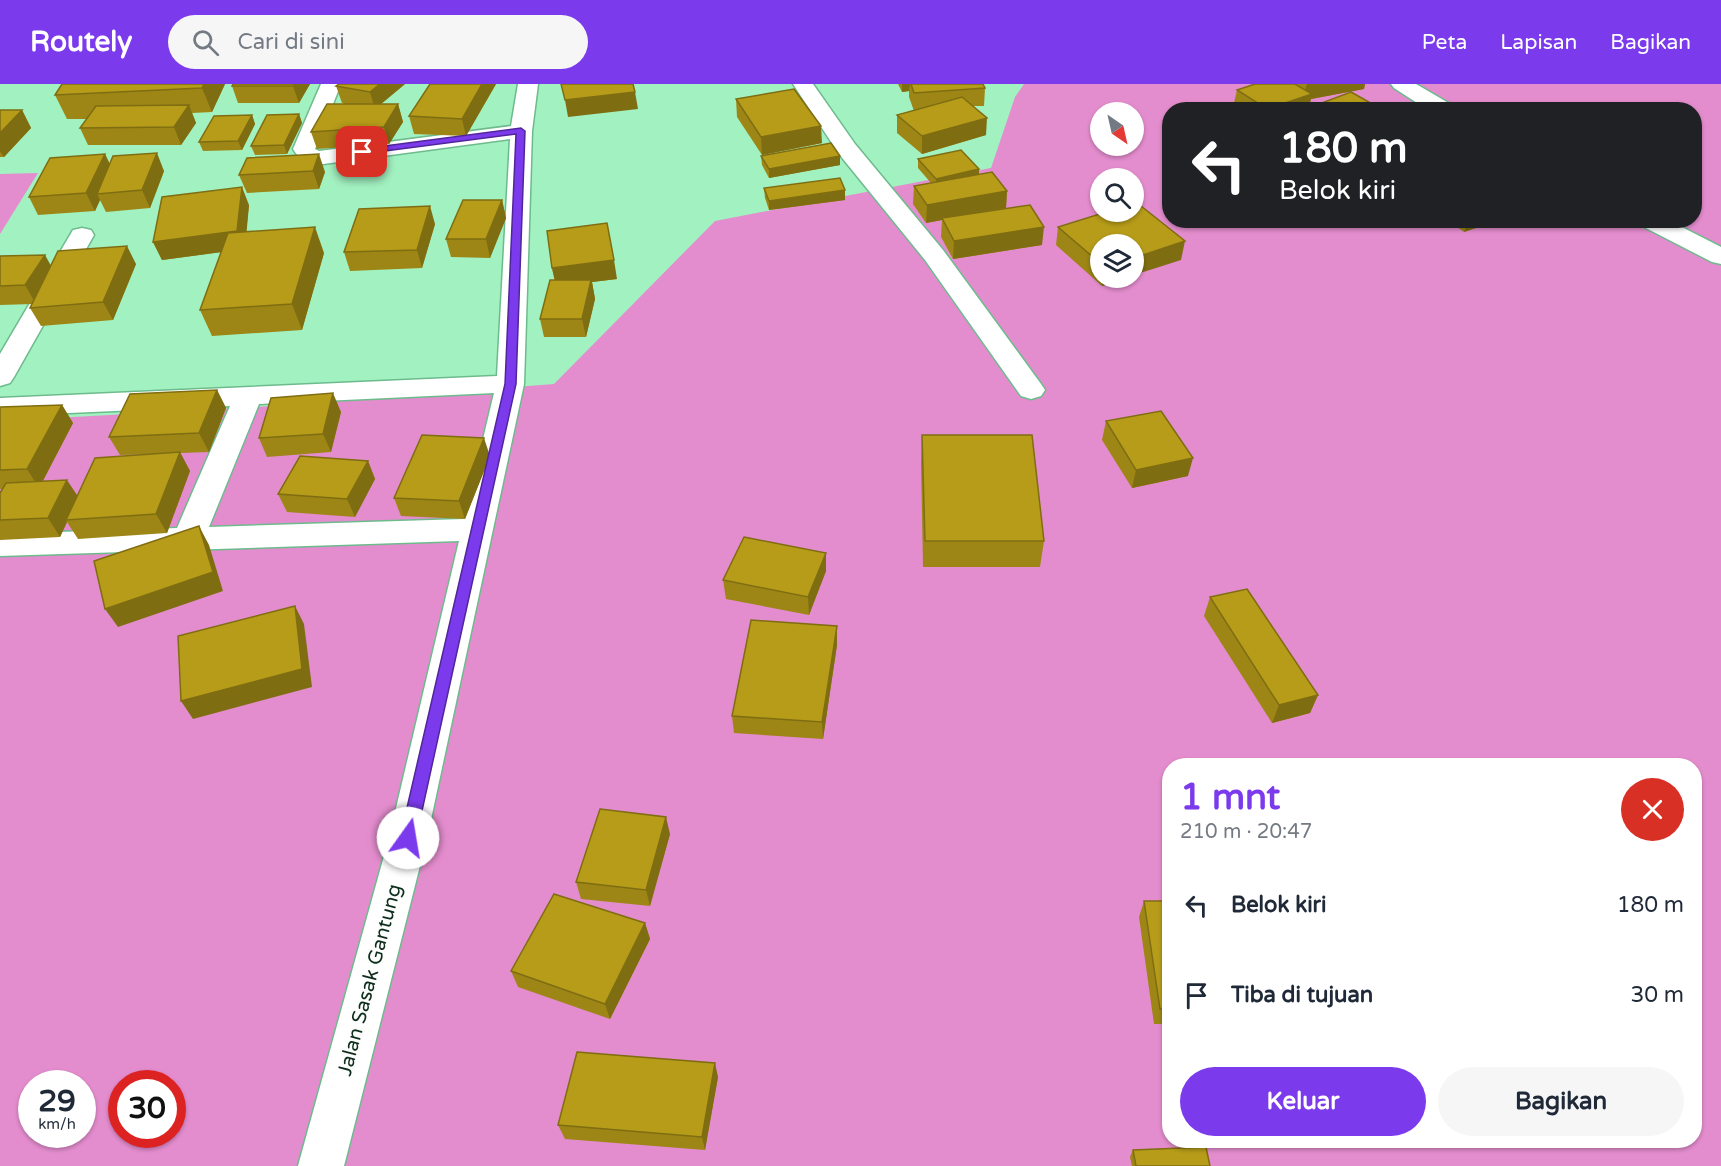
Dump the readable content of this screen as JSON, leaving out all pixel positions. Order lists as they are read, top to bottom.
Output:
{
  "streets": {
    "street": ["Jalan Sasak Gantung"]
  },
  "north": "bottom right",
  "page": {
    "header": "Routely",
    "search": "Cari di sini",
    "nav": ["Peta", "Lapisan", "Bagikan"],
    "turn": ["180 m", "Belok kiri"],
    "heading": ["1 mnt", "210 m · 20:47"],
    "list": [
      {
        "name": "Belok kiri",
        "value": "180 m"
      },
      {
        "name": "Tiba di tujuan",
        "value": "30 m"
      }
    ],
    "buttons": ["Keluar", "Bagikan"],
    "speed": "29 km/h",
    "limit": "30"
  }
}
